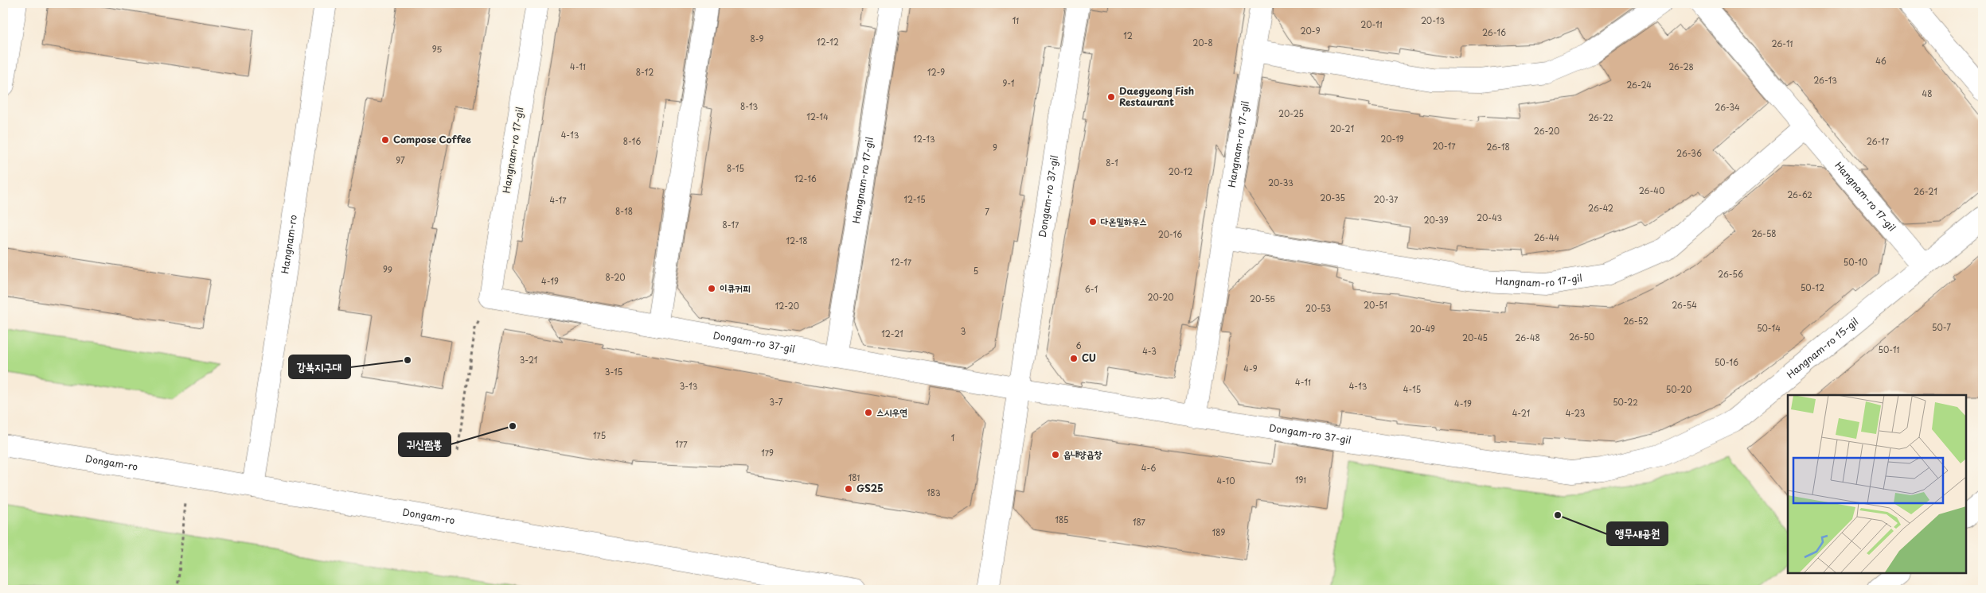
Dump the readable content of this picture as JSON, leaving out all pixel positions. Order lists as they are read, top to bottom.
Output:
{
  "streets": {
    "street": [
      "Hangnam-ro 17-gil",
      "Dongam-ro 37-gil",
      "Hangnam-ro",
      "Hangnam-ro 15-gil",
      "Dongam-ro"
    ]
  },
  "crossings": [
    ["Hangnam-ro 17-gil", "Dongam-ro 37-gil"],
    ["Hangnam-ro 17-gil", "Hangnam-ro 15-gil"],
    ["Dongam-ro 37-gil", "Hangnam-ro 15-gil"],
    ["Hangnam-ro", "Dongam-ro"]
  ],
  "places": [
    "Daegyeong Fish Restaurant",
    "Compose Coffee",
    "다온밀하우스",
    "이큐커피",
    "CU",
    "강북지구대",
    "스시우연",
    "귀신짬뽕",
    "읍내양곱창",
    "GS25",
    "앵무새공원"
  ],
  "house_numbers": [
    "11",
    "20-13",
    "20-11",
    "20-9",
    "26-16",
    "12",
    "8-9",
    "12-12",
    "20-8",
    "26-11",
    "95",
    "46",
    "4-11",
    "26-28",
    "8-12",
    "12-9",
    "26-13",
    "9-1",
    "26-24",
    "48",
    "8-13",
    "26-34",
    "20-25",
    "12-14",
    "26-22",
    "20-21",
    "26-20",
    "4-13",
    "12-13",
    "20-19",
    "8-16",
    "26-17",
    "20-17",
    "26-18",
    "9",
    "26-36",
    "97",
    "8-1",
    "8-15",
    "20-12",
    "12-16",
    "20-33",
    "26-40",
    "26-21",
    "26-62",
    "20-35",
    "12-15",
    "20-37",
    "4-17",
    "26-42",
    "8-18",
    "7",
    "20-43",
    "20-39",
    "8-17",
    "26-58",
    "20-16",
    "26-44",
    "12-18",
    "12-17",
    "50-10",
    "99",
    "5",
    "26-56",
    "8-20",
    "4-19",
    "50-12",
    "6-1",
    "20-20",
    "20-55",
    "20-51",
    "26-54",
    "12-20",
    "20-53",
    "26-52",
    "50-7",
    "50-14",
    "20-49",
    "3",
    "12-21",
    "26-50",
    "20-45",
    "26-48",
    "6",
    "50-11",
    "4-3",
    "3-21",
    "50-16",
    "4-9",
    "3-15",
    "4-11",
    "3-13",
    "4-13",
    "4-15",
    "50-20",
    "3-7",
    "50-22",
    "4-19",
    "4-21",
    "4-23",
    "175",
    "1",
    "177",
    "179",
    "4-6",
    "181",
    "191",
    "4-10",
    "183",
    "185",
    "187",
    "189"
  ]
}
